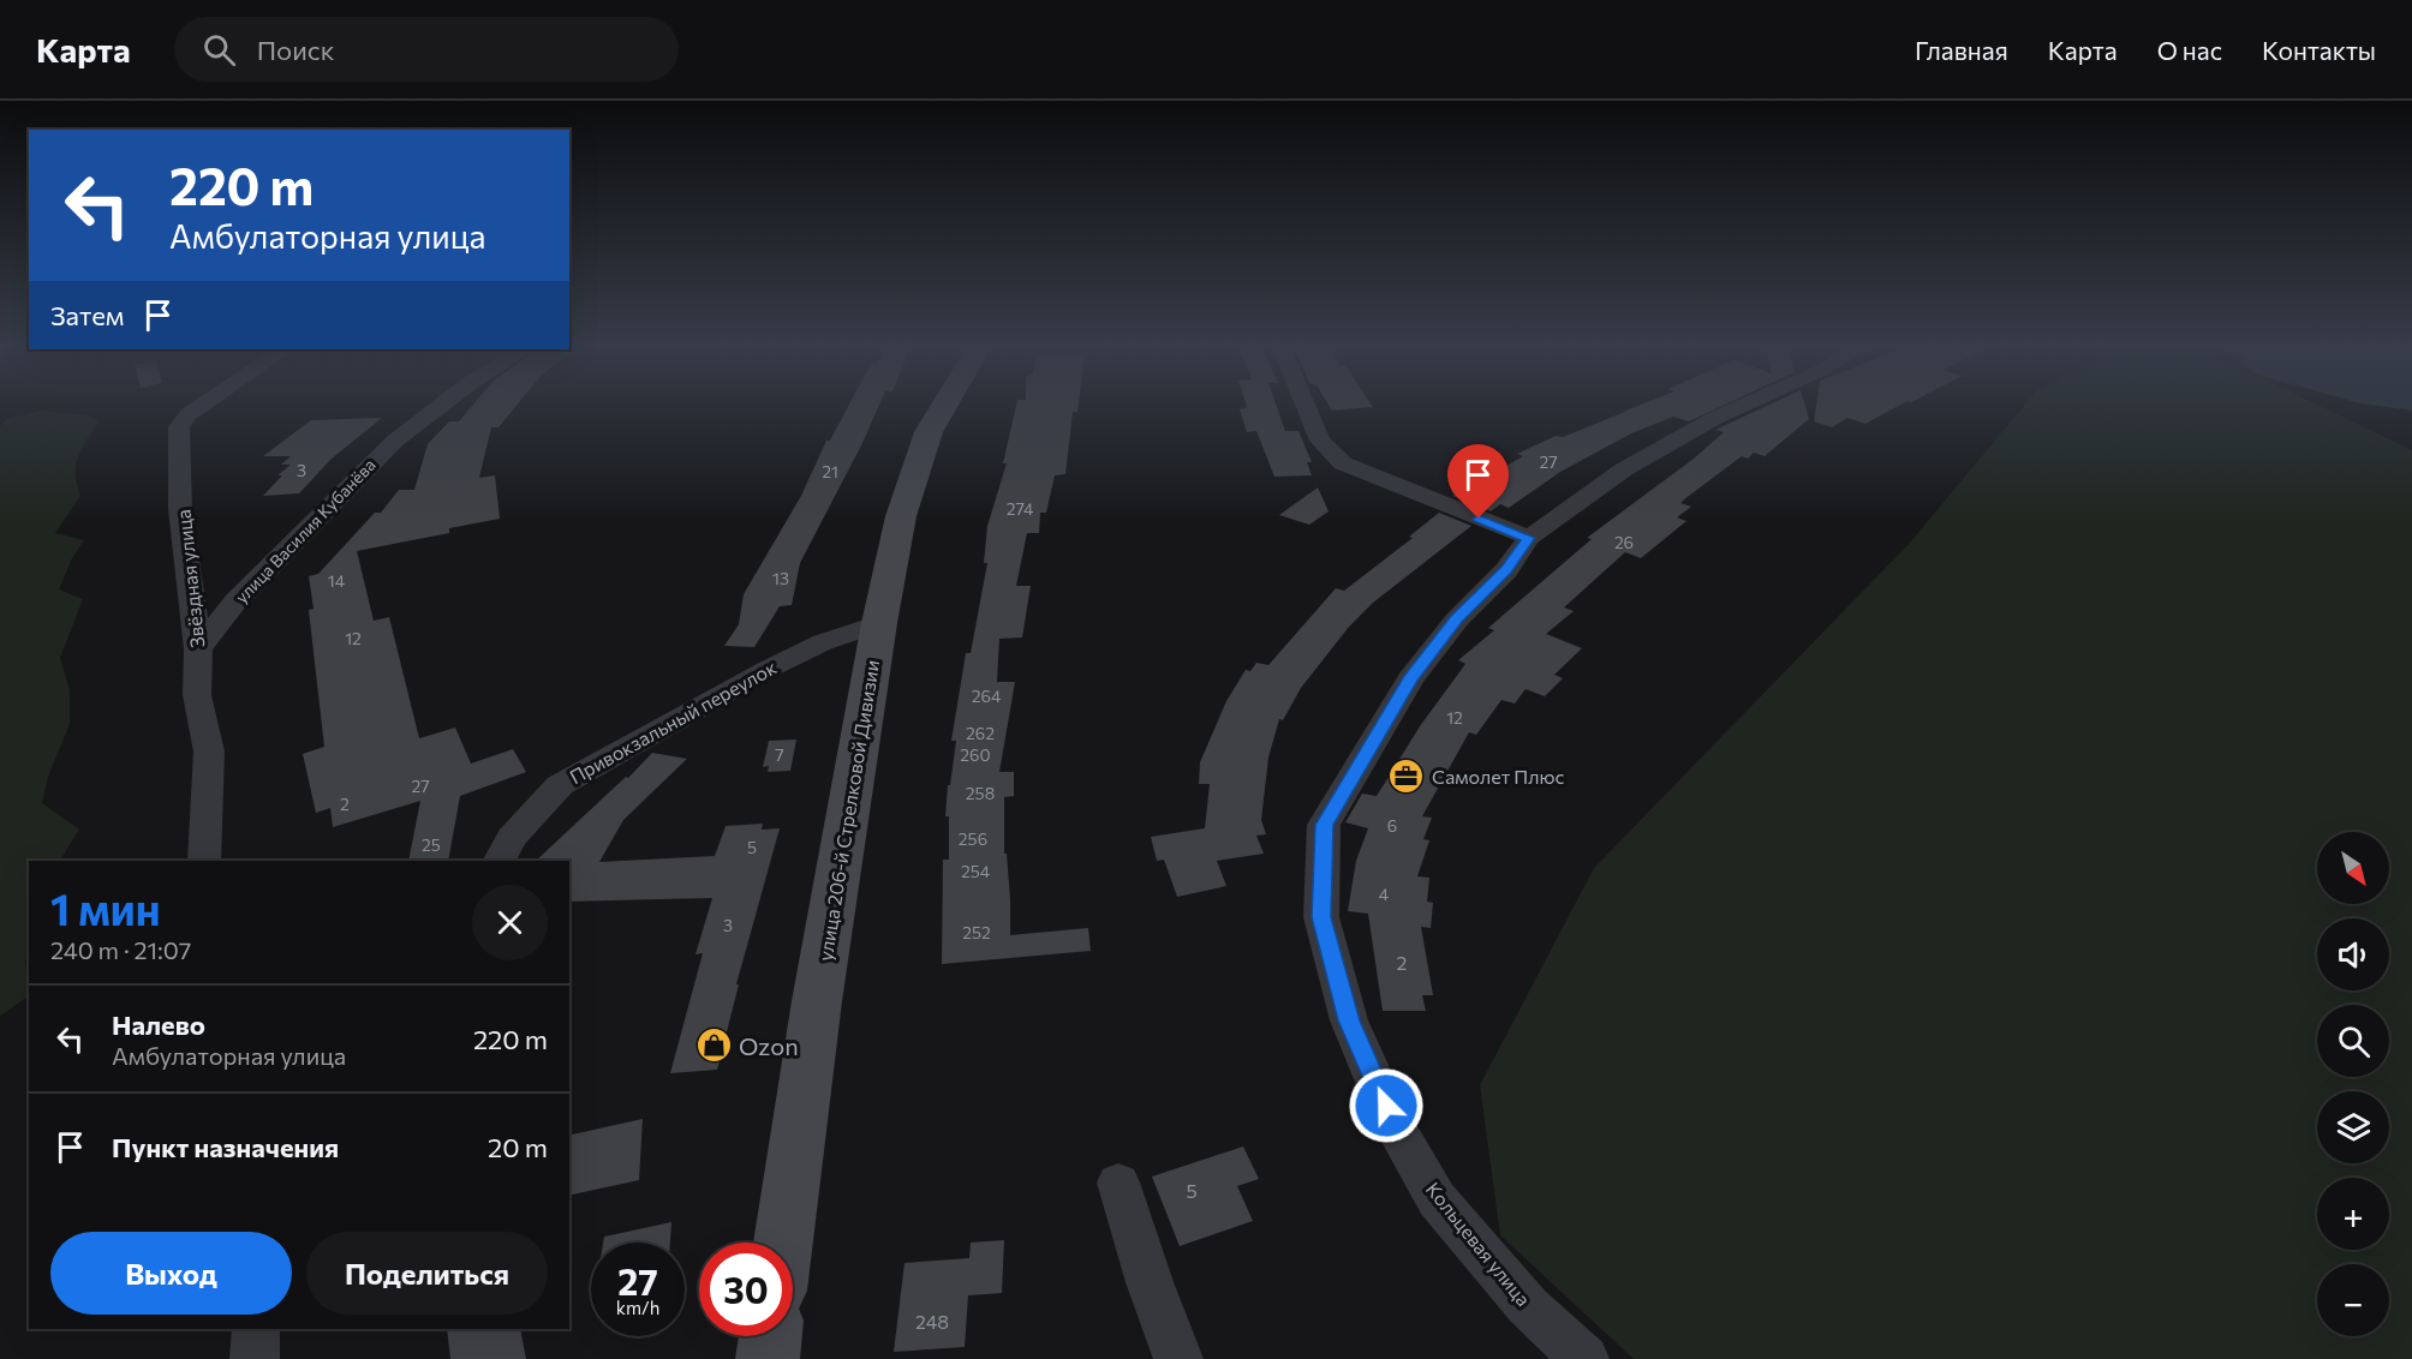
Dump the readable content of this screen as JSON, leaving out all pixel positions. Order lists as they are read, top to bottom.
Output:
{
  "streets": {
    "main road": ["улица 206-й Стрелковой Дивизии"],
    "street": [
      "улица Василия Кубанёва",
      "Звёздная улица",
      "Привокзальный переулок",
      "Кольцевая улица"
    ]
  },
  "crossings": [
    ["улица Василия Кубанёва", "Звёздная улица"],
    ["Привокзальный переулок", "улица 206-й Стрелковой Дивизии"]
  ],
  "places": {
    "office": ["Самолет Плюс"],
    "shop": ["Ozon"]
  },
  "house_numbers": [
    "27",
    "3",
    "21",
    "274",
    "26",
    "13",
    "14",
    "12",
    "264",
    "12",
    "262",
    "7",
    "260",
    "27",
    "258",
    "2",
    "6",
    "256",
    "25",
    "5",
    "254",
    "4",
    "3",
    "252",
    "2",
    "5",
    "248"
  ],
  "north": "bottom right",
  "page": {
    "header": "Карта",
    "search": "Поиск",
    "nav": [
      "Главная",
      "Карта",
      "О нас",
      "Контакты"
    ],
    "turn": ["220 m", "Амбулаторная улица"],
    "then": "Затем",
    "map_buttons": ["+", "−"],
    "heading": ["1 мин", "240 m · 21:07"],
    "list": [
      {
        "name": "Налево",
        "note": "Амбулаторная улица",
        "value": "220 m"
      },
      {
        "name": "Пункт назначения",
        "value": "20 m"
      }
    ],
    "buttons": ["Выход", "Поделиться"],
    "speed": "27 km/h",
    "limit": "30"
  }
}
